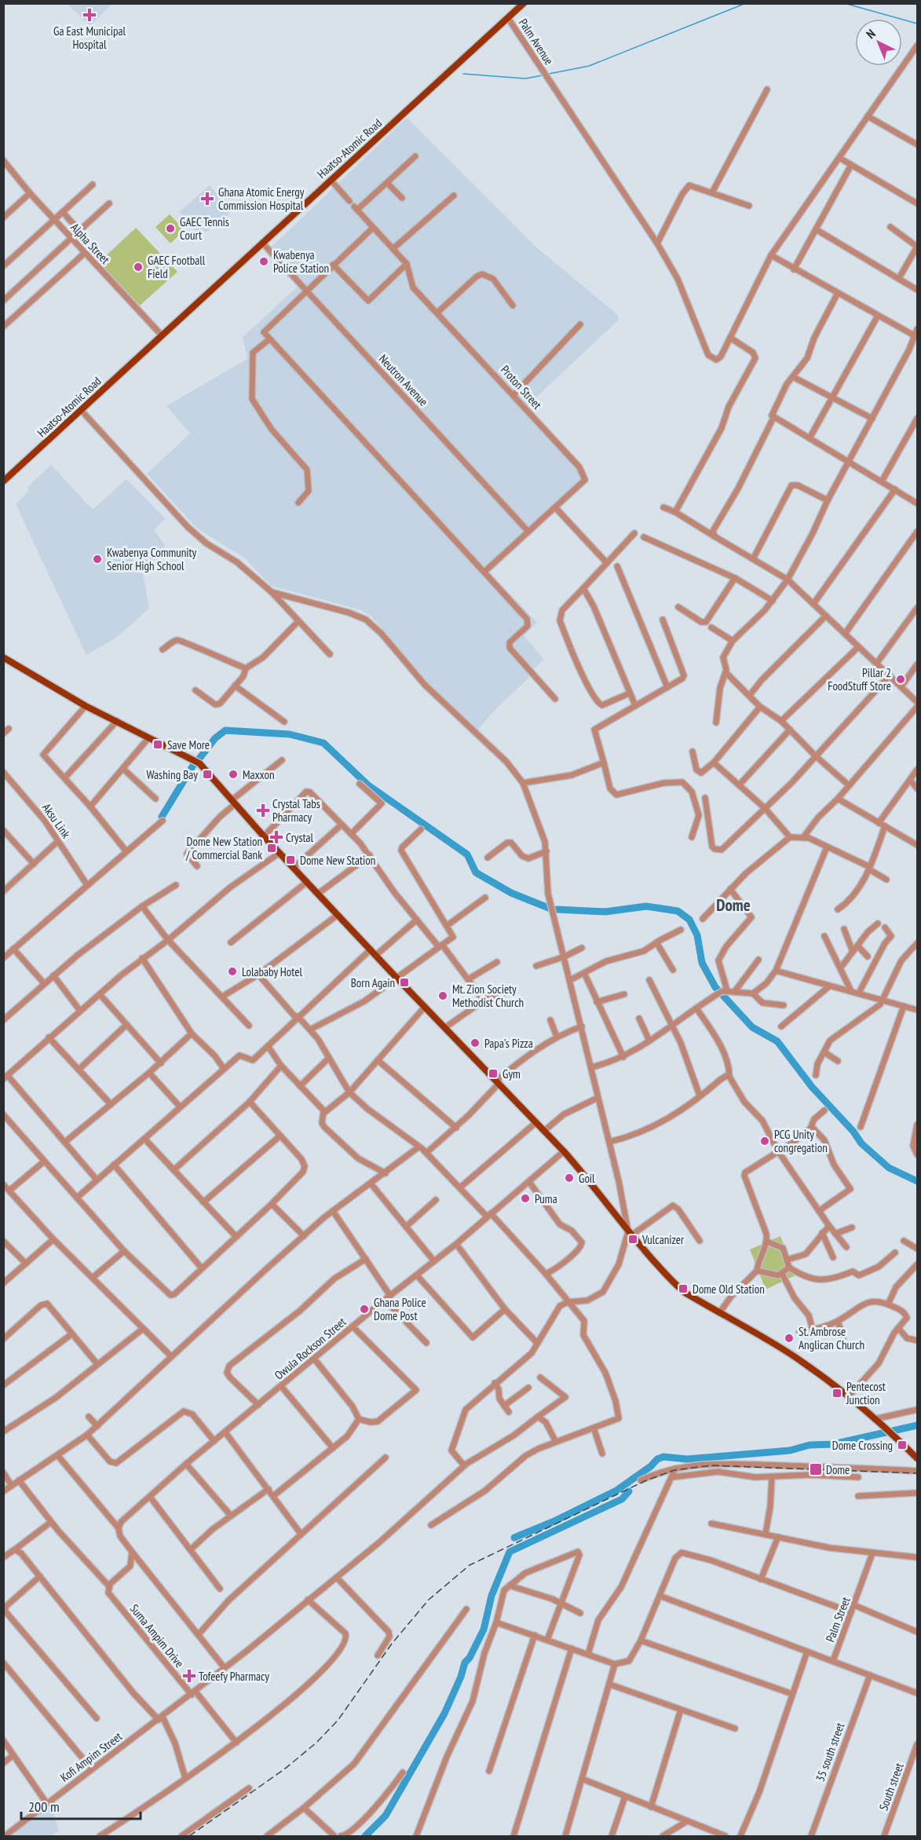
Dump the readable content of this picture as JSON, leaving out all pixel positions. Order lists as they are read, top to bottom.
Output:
{
  "streets": {
    "main road": ["Haatso-Atomic Road"],
    "street": [
      "Palm Avenue",
      "Alpha Street",
      "Neutron Avenue",
      "Proton Street",
      "Aksu Link",
      "Owula Rockson Street",
      "Palm Street",
      "Suma Ampim Drive",
      "35 south street",
      "Kofi Ampim Street",
      "South street"
    ]
  },
  "crossings": [
    ["Palm Avenue", "Haatso-Atomic Road"],
    ["Haatso-Atomic Road", "Alpha Street"],
    ["Haatso-Atomic Road", "Neutron Avenue"],
    ["Neutron Avenue", "Proton Street"],
    ["Palm Street", "35 south street"],
    ["Suma Ampim Drive", "Kofi Ampim Street"]
  ],
  "districts": ["Dome"],
  "places": {
    "health": [
      "Ga East Municipal Hospital",
      "Ghana Atomic Energy Commission Hospital",
      "Crystal Tabs Pharmacy",
      "Crystal",
      "Tofeefy Pharmacy"
    ],
    "other": [
      "GAEC Tennis Court",
      "Kwabenya Police Station",
      "GAEC Football Field",
      "Kwabenya Community Senior High School",
      "Pillar 2 FoodStuff Store",
      "Maxxon",
      "Lolababy Hotel",
      "Mt. Zion Society Methodist Church",
      "Papa's Pizza",
      "PCG Unity congregation",
      "Goil",
      "Puma",
      "Ghana Police Dome Post",
      "St. Ambrose Anglican Church"
    ],
    "transit": [
      "Save More",
      "Washing Bay",
      "Dome New Station / Commercial Bank",
      "Dome New Station",
      "Born Again",
      "Gym",
      "Vulcanizer",
      "Dome Old Station",
      "Pentecost Junction",
      "Dome Crossing",
      "Dome"
    ]
  },
  "scale_bar": "200 m",
  "north": "top left"
}
